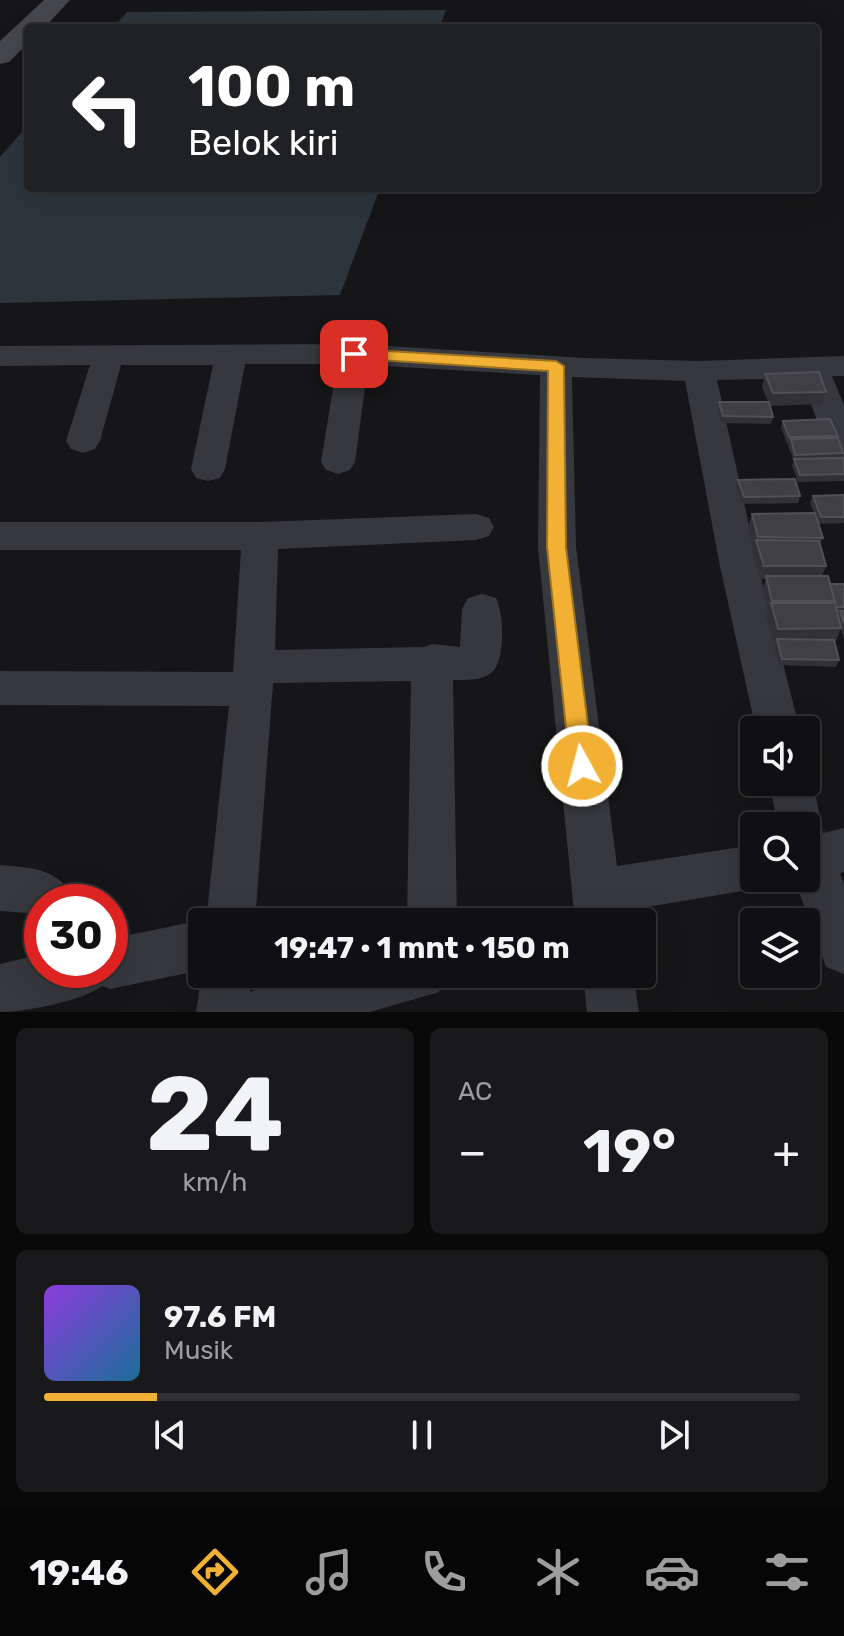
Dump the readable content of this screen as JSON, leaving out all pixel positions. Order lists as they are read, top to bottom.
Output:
{
  "page": {
    "turn": ["100 m", "Belok kiri"],
    "limit": "30",
    "trip": "19:47 · 1 mnt · 150 m",
    "tile": [
      ["24", "km/h"],
      "AC"
    ],
    "heat": ["−", "19°", "+"],
    "song": ["97.6 FM", "Musik"],
    "tabs": "19:46"
  }
}
